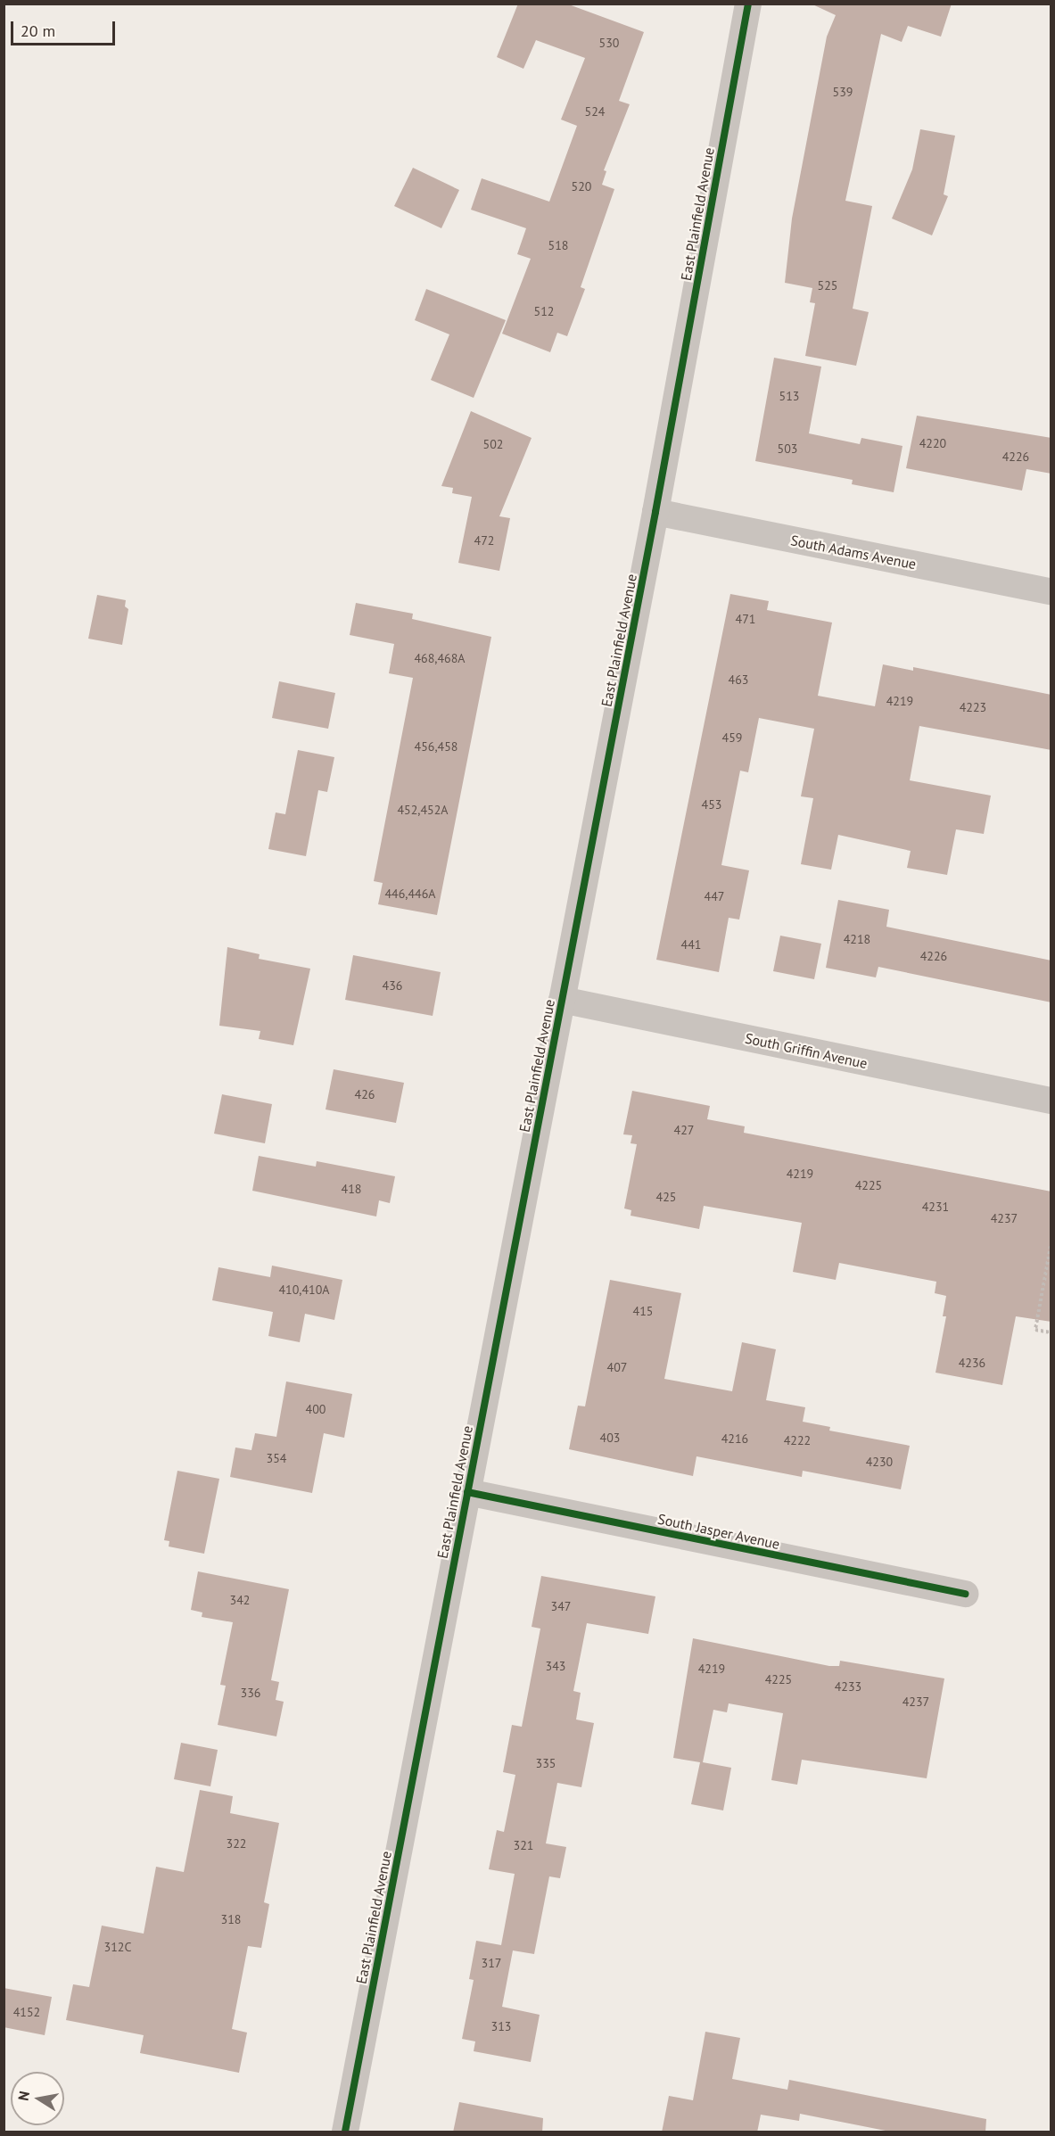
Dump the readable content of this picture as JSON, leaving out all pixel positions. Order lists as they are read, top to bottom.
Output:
{
  "streets": {
    "street": [
      "East Plainfield Avenue",
      "South Adams Avenue",
      "South Griffin Avenue",
      "South Jasper Avenue"
    ]
  },
  "crossings": [
    ["East Plainfield Avenue", "South Adams Avenue"],
    ["East Plainfield Avenue", "South Griffin Avenue"],
    ["East Plainfield Avenue", "South Jasper Avenue"]
  ],
  "house_numbers": [
    "530",
    "539",
    "524",
    "520",
    "518",
    "525",
    "512",
    "513",
    "4220",
    "502",
    "503",
    "4226",
    "472",
    "471",
    "468,468A",
    "463",
    "4219",
    "4223",
    "459",
    "456,458",
    "453",
    "452,452A",
    "446,446A",
    "447",
    "4218",
    "441",
    "4226",
    "436",
    "426",
    "427",
    "4219",
    "4225",
    "418",
    "425",
    "4231",
    "4237",
    "410,410A",
    "415",
    "4236",
    "407",
    "400",
    "403",
    "4216",
    "4222",
    "354",
    "4230",
    "342",
    "347",
    "343",
    "4219",
    "4225",
    "4233",
    "336",
    "4237",
    "335",
    "322",
    "321",
    "318",
    "312C",
    "317",
    "4152",
    "313"
  ],
  "scale_bar": "20 m",
  "north": "left"
}
